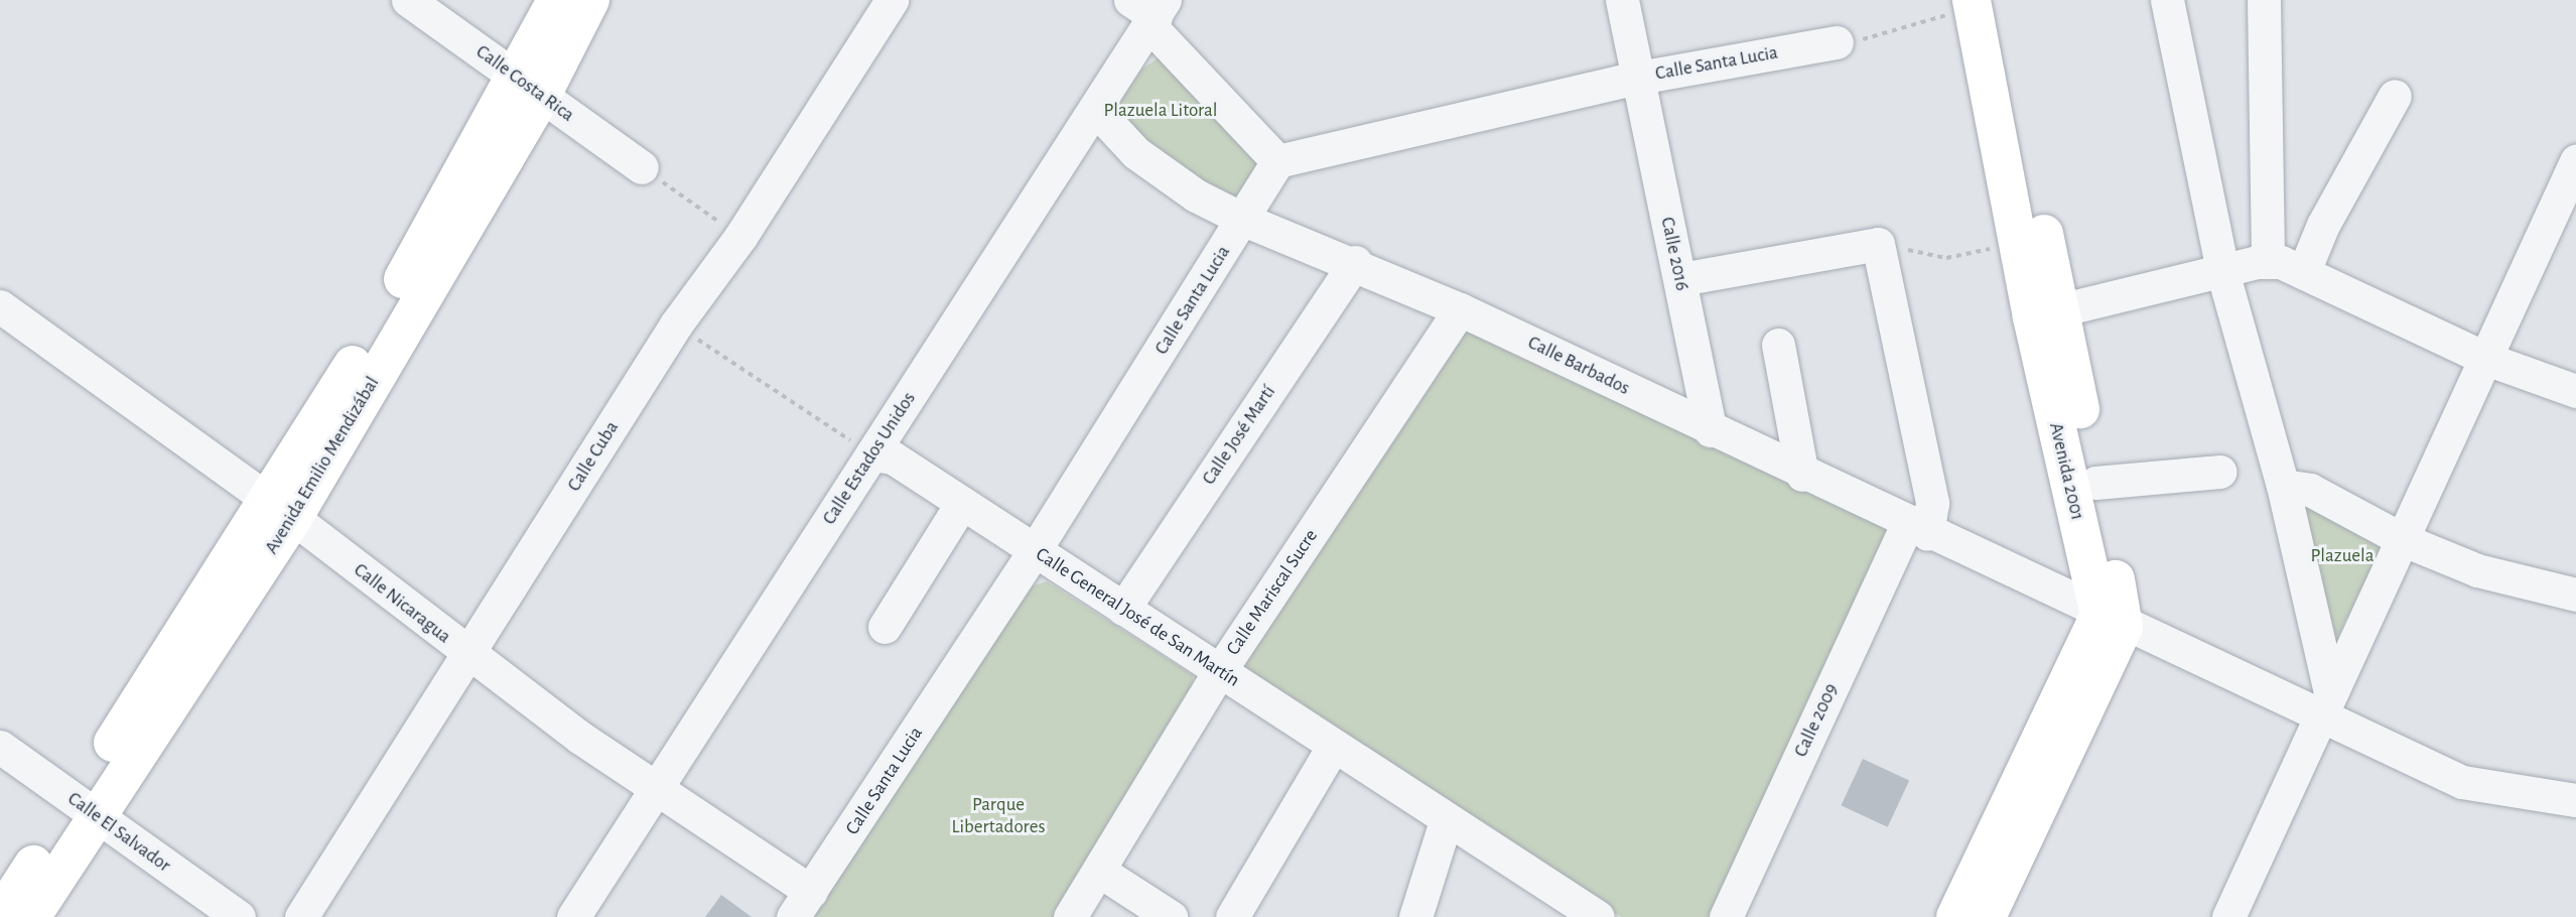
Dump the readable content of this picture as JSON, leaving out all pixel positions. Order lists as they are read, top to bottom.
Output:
{
  "streets": {
    "main road": ["Avenida Emilio Mendizábal", "Avenida 2001"],
    "street": [
      "Calle Santa Lucia",
      "Calle Costa Rica",
      "Calle 2016",
      "Calle Barbados",
      "Calle José Martí",
      "Calle Cuba",
      "Calle Estados Unidos",
      "Calle Mariscal Sucre",
      "Calle Nicaragua",
      "Calle General José de San Martín",
      "Calle 2009",
      "Calle El Salvador"
    ]
  },
  "crossings": [
    ["Calle Santa Lucia", "Calle 2016"],
    ["Calle Santa Lucia", "Calle Barbados"],
    ["Calle Santa Lucia", "Calle Nicaragua"],
    ["Calle Santa Lucia", "Calle General José de San Martín"],
    ["Calle Costa Rica", "Avenida Emilio Mendizábal"],
    ["Calle 2016", "Calle Barbados"],
    ["Calle Barbados", "Calle José Martí"],
    ["Calle Barbados", "Calle Estados Unidos"],
    ["Calle Barbados", "Avenida 2001"],
    ["Calle Barbados", "Calle Mariscal Sucre"],
    ["Calle Barbados", "Calle 2009"],
    ["Calle José Martí", "Calle General José de San Martín"],
    ["Calle Cuba", "Calle Nicaragua"],
    ["Calle Estados Unidos", "Calle Nicaragua"],
    ["Calle Estados Unidos", "Calle General José de San Martín"],
    ["Avenida Emilio Mendizábal", "Calle Nicaragua"],
    ["Avenida Emilio Mendizábal", "Calle El Salvador"],
    ["Calle Mariscal Sucre", "Calle General José de San Martín"]
  ],
  "parks": ["Plazuela Litoral", "Plazuela", "Parque Libertadores"]
}
